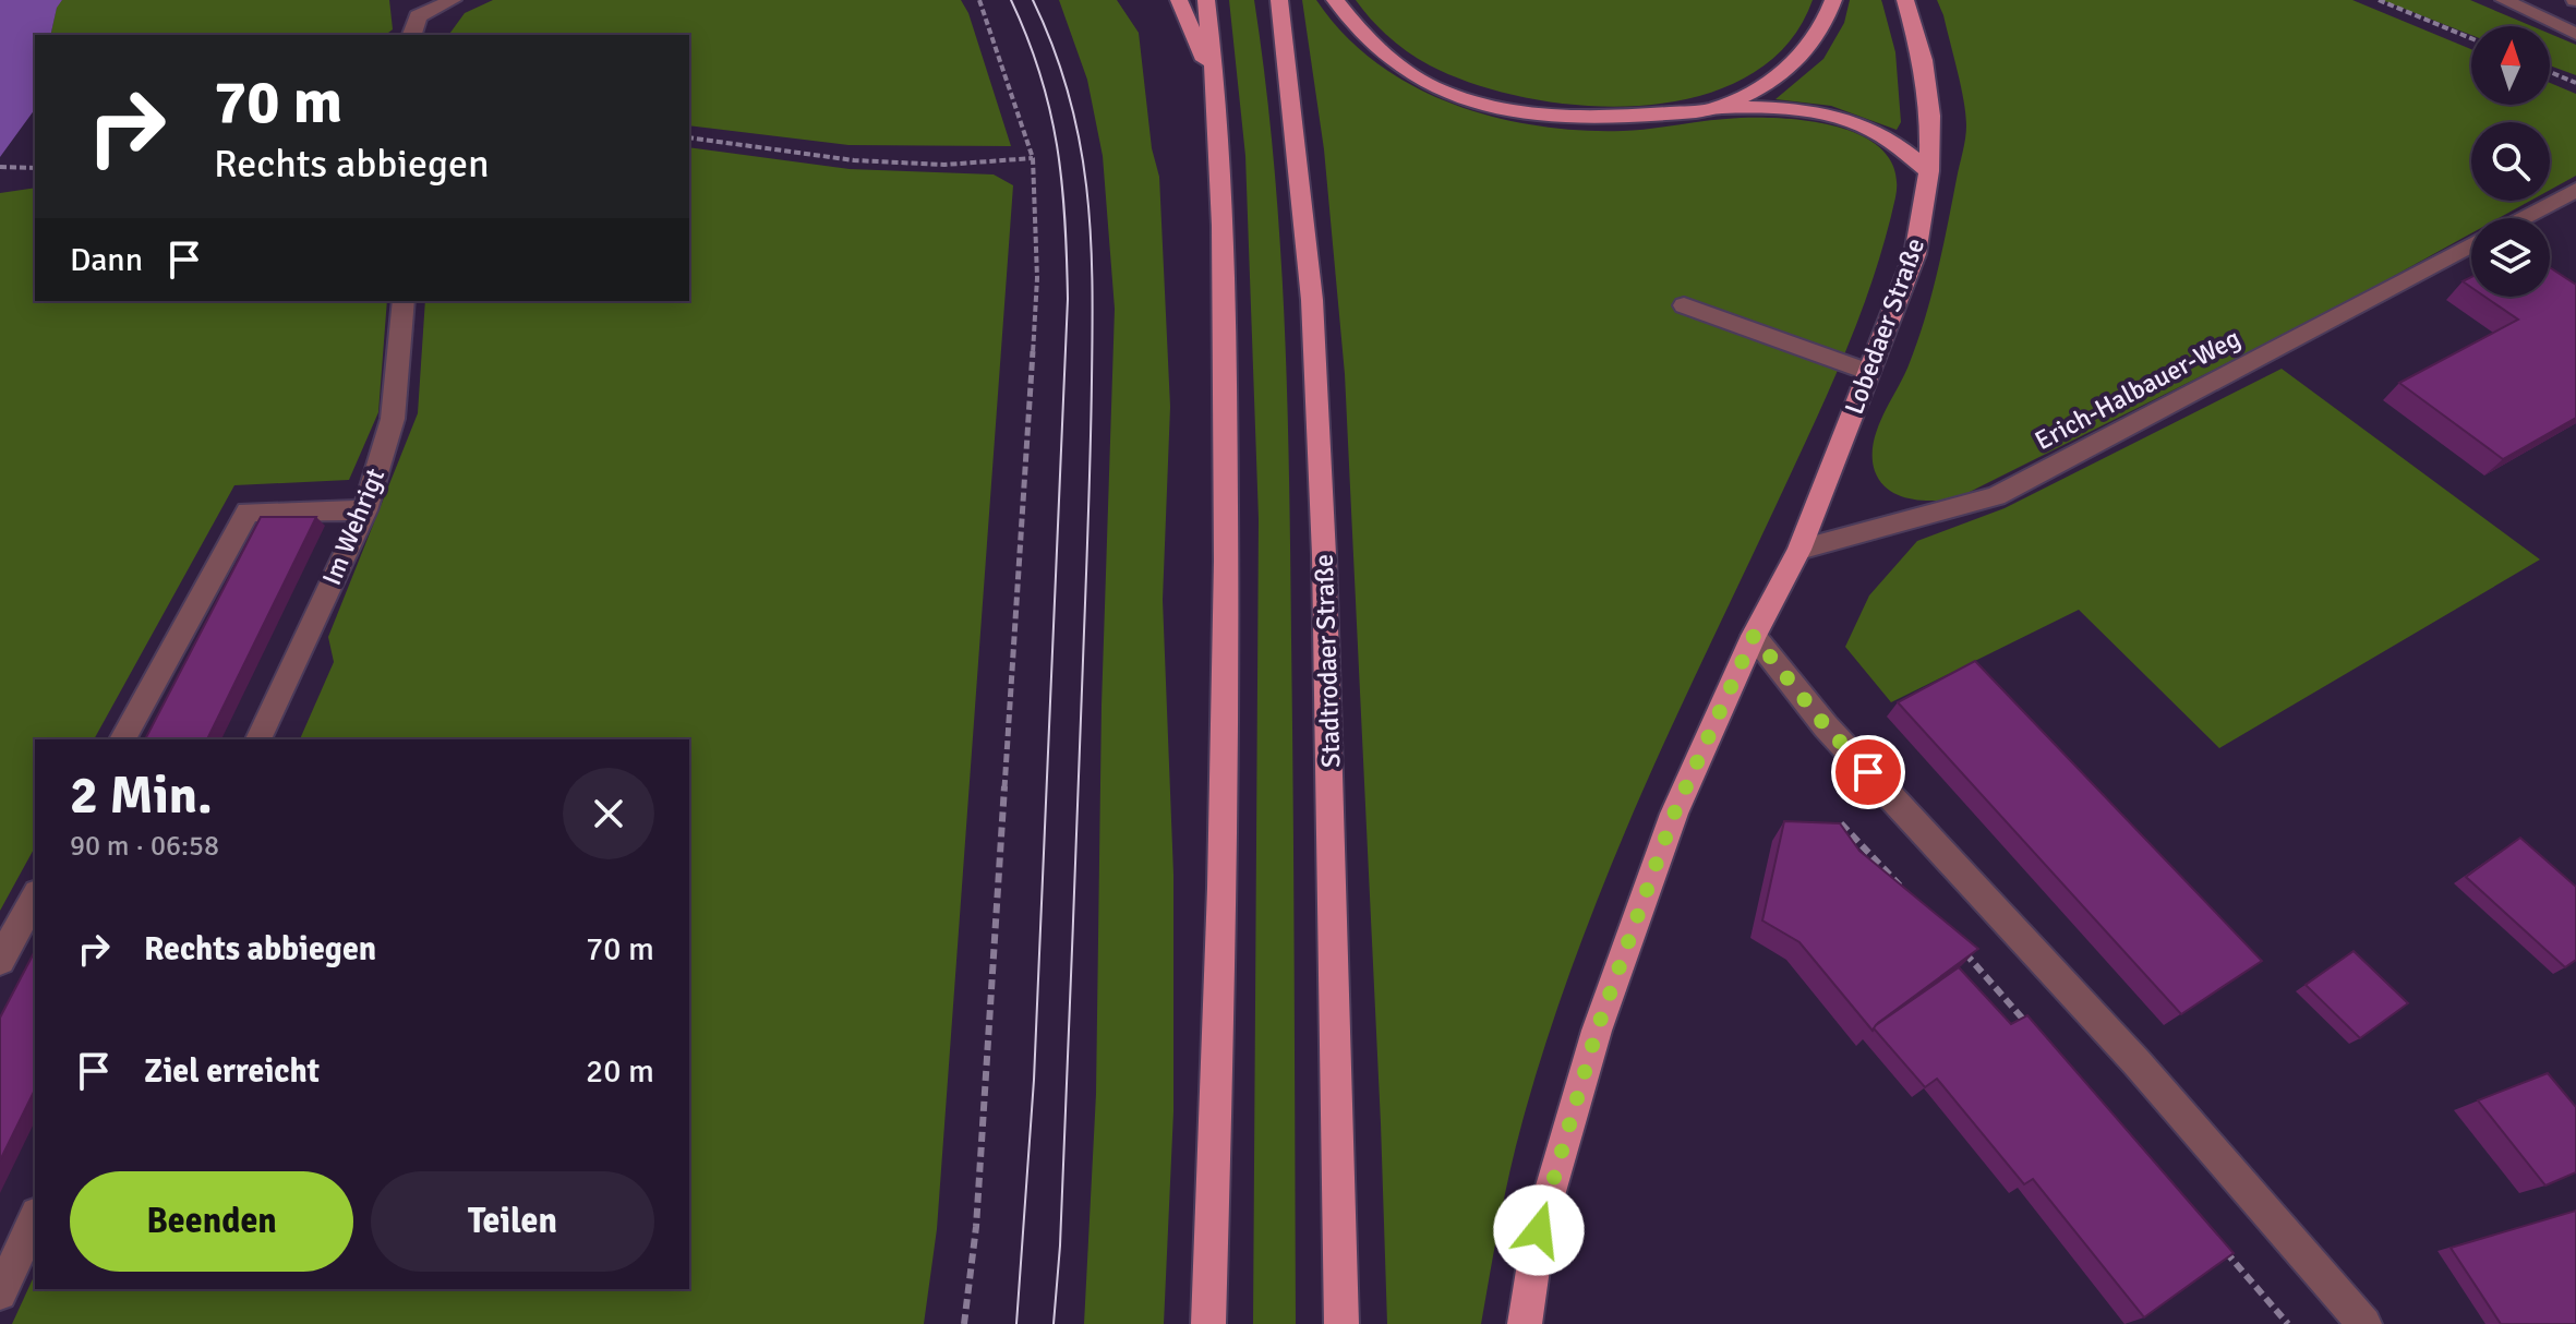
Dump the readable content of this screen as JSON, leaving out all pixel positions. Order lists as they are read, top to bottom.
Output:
{
  "streets": {
    "main road": ["Lobedaer Straße", "Stadtrodaer Straße"],
    "street": ["Erich-Halbauer-Weg", "Im Wehrigt"]
  },
  "crossings": [
    ["Lobedaer Straße", "Erich-Halbauer-Weg"]
  ],
  "north": "top",
  "page": {
    "turn": ["70 m", "Rechts abbiegen"],
    "then": "Dann",
    "heading": ["2 Min.", "90 m · 06:58"],
    "list": [
      {
        "name": "Rechts abbiegen",
        "value": "70 m"
      },
      {
        "name": "Ziel erreicht",
        "value": "20 m"
      }
    ],
    "buttons": ["Beenden", "Teilen"]
  }
}
